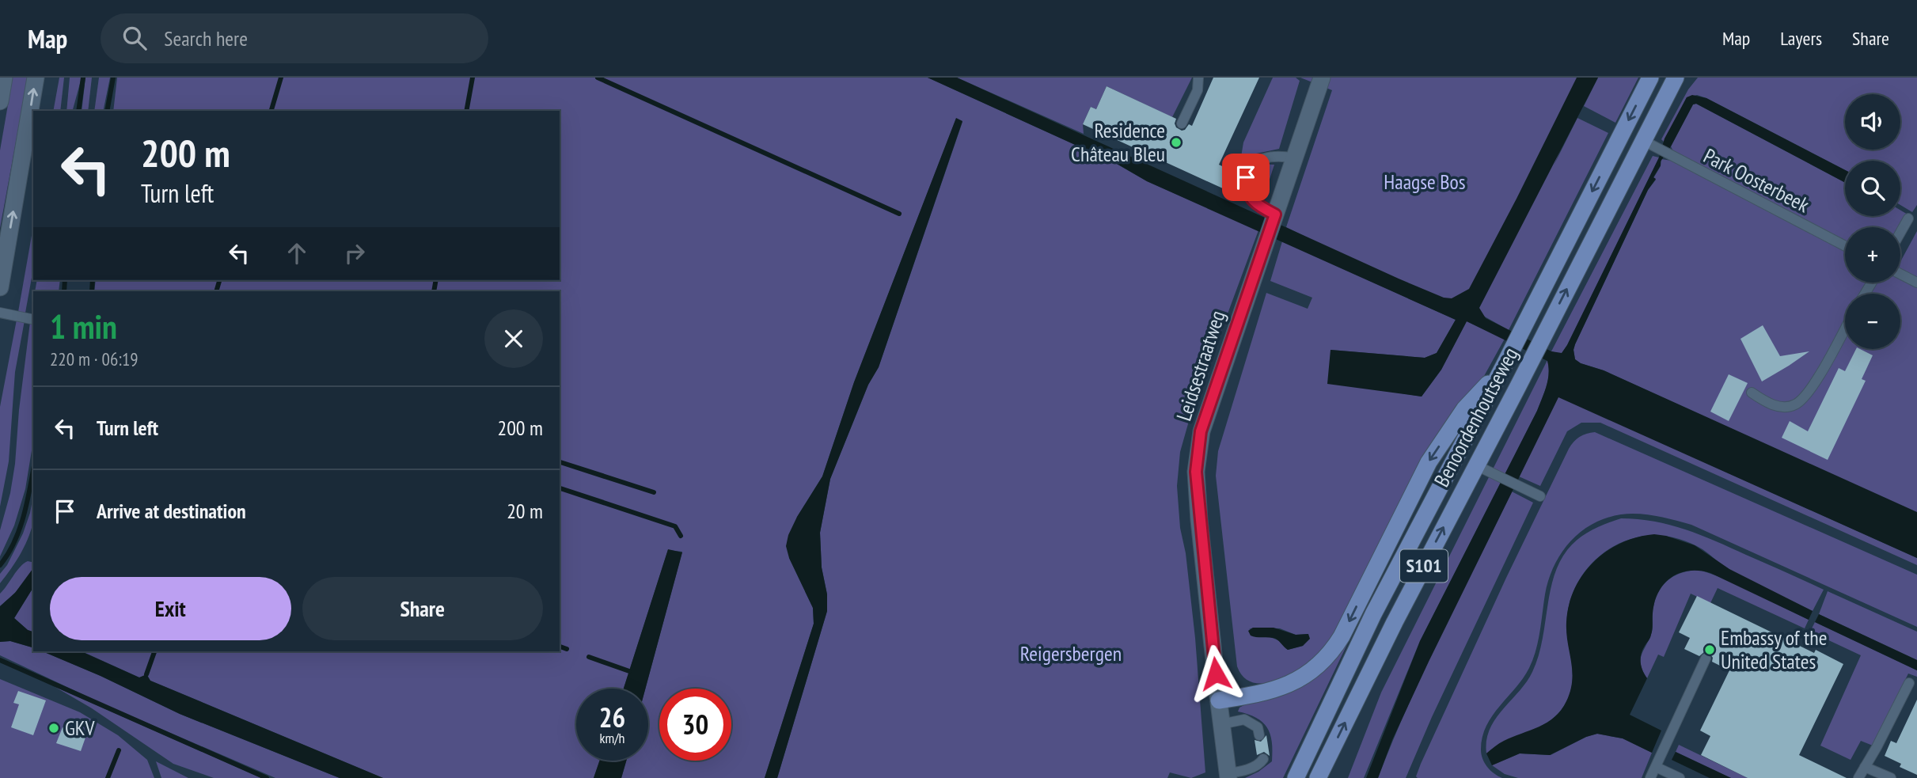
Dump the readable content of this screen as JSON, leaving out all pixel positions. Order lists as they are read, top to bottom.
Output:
{
  "streets": {
    "main road": ["Benoordenhoutseweg", "S101"],
    "street": ["Leidsestraatweg"],
    "lane": ["Park Oosterbeek"]
  },
  "crossings": [
    ["Park Oosterbeek", "Benoordenhoutseweg"]
  ],
  "parks": ["Haagse Bos", "Reigersbergen"],
  "places": ["Residence Château Bleu", "Embassy of the United States", "GKV"],
  "page": {
    "header": "Map",
    "search": "Search here",
    "nav": ["Map", "Layers", "Share"],
    "map_buttons": ["+", "−"],
    "turn": ["200 m", "Turn left"],
    "heading": ["1 min", "220 m · 06:19"],
    "list": [
      {
        "name": "Turn left",
        "value": "200 m"
      },
      {
        "name": "Arrive at destination",
        "value": "20 m"
      }
    ],
    "buttons": ["Exit", "Share"],
    "speed": "26 km/h",
    "limit": "30"
  }
}
